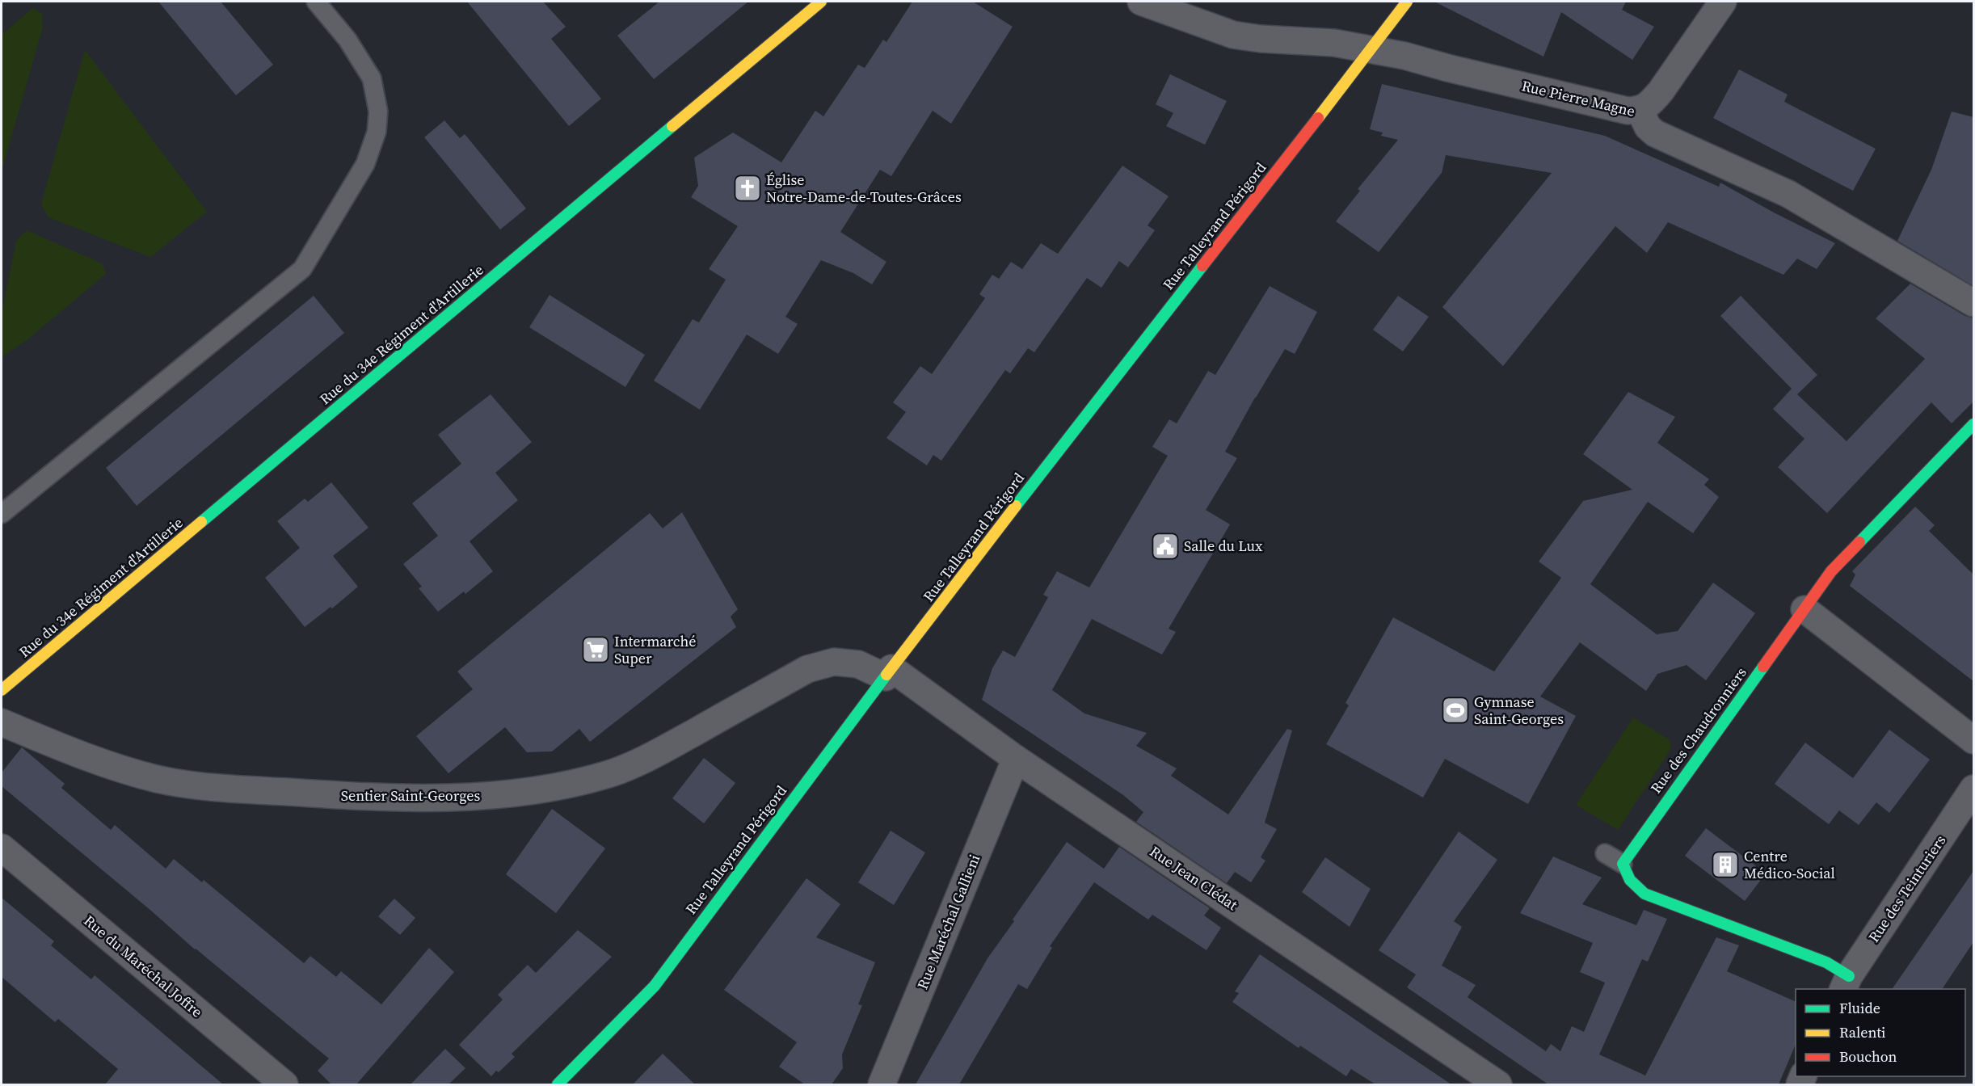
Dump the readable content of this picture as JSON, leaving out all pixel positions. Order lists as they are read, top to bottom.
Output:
{
  "streets": {
    "street": [
      "Rue Pierre Magne",
      "Rue Talleyrand Périgord",
      "Rue du 34e Régiment d'Artillerie",
      "Rue des Chaudronniers",
      "Sentier Saint-Georges",
      "Rue Jean Clédat",
      "Rue des Teinturiers",
      "Rue Maréchal Gallieni",
      "Rue du Maréchal Joffre"
    ]
  },
  "crossings": [
    ["Rue Pierre Magne", "Rue Talleyrand Périgord"],
    ["Rue Talleyrand Périgord", "Sentier Saint-Georges"],
    ["Rue Talleyrand Périgord", "Rue Jean Clédat"],
    ["Sentier Saint-Georges", "Rue Jean Clédat"],
    ["Rue Jean Clédat", "Rue Maréchal Gallieni"]
  ],
  "places": {
    "church": ["Église Notre-Dame-de-Toutes-Grâces"],
    "public building": ["Salle du Lux"],
    "supermarket": ["Intermarché Super"],
    "sports": ["Gymnase Saint-Georges"],
    "building": ["Centre Médico-Social"]
  },
  "legend": ["Fluide", "Ralenti", "Bouchon"]
}
